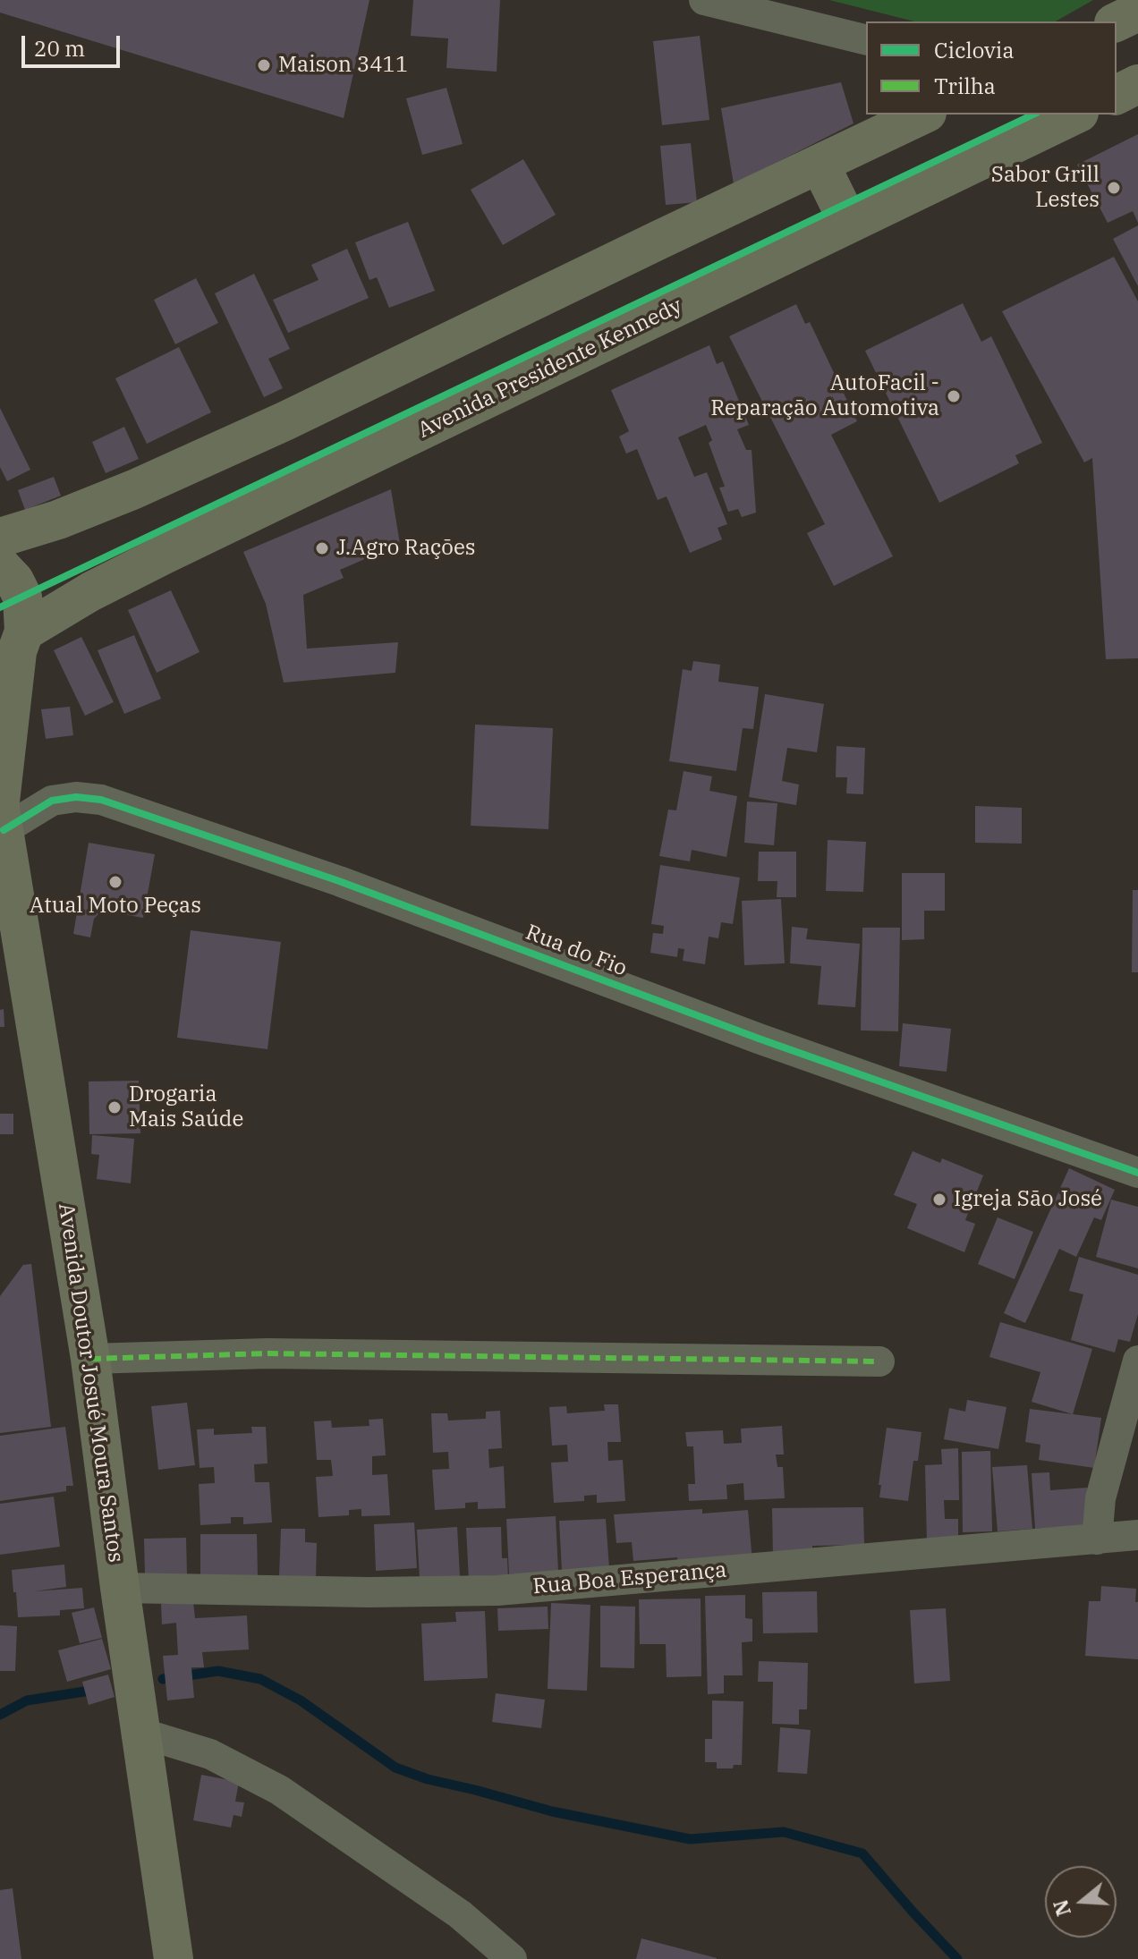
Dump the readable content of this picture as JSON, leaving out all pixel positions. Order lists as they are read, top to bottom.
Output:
{
  "streets": {
    "main road": ["Avenida Presidente Kennedy", "Avenida Doutor Josué Moura Santos"],
    "street": ["Rua do Fio", "Rua Boa Esperança"]
  },
  "crossings": [
    ["Avenida Presidente Kennedy", "Avenida Doutor Josué Moura Santos"],
    ["Rua do Fio", "Avenida Doutor Josué Moura Santos"],
    ["Avenida Doutor Josué Moura Santos", "Rua Boa Esperança"]
  ],
  "places": [
    "Maison 3411",
    "Sabor Grill Lestes",
    "AutoFacil - Reparação Automotiva",
    "J.Agro Rações",
    "Atual Moto Peças",
    "Drogaria Mais Saúde",
    "Igreja São José"
  ],
  "legend": ["Ciclovia", "Trilha"],
  "scale_bar": "20 m",
  "north": "left"
}
